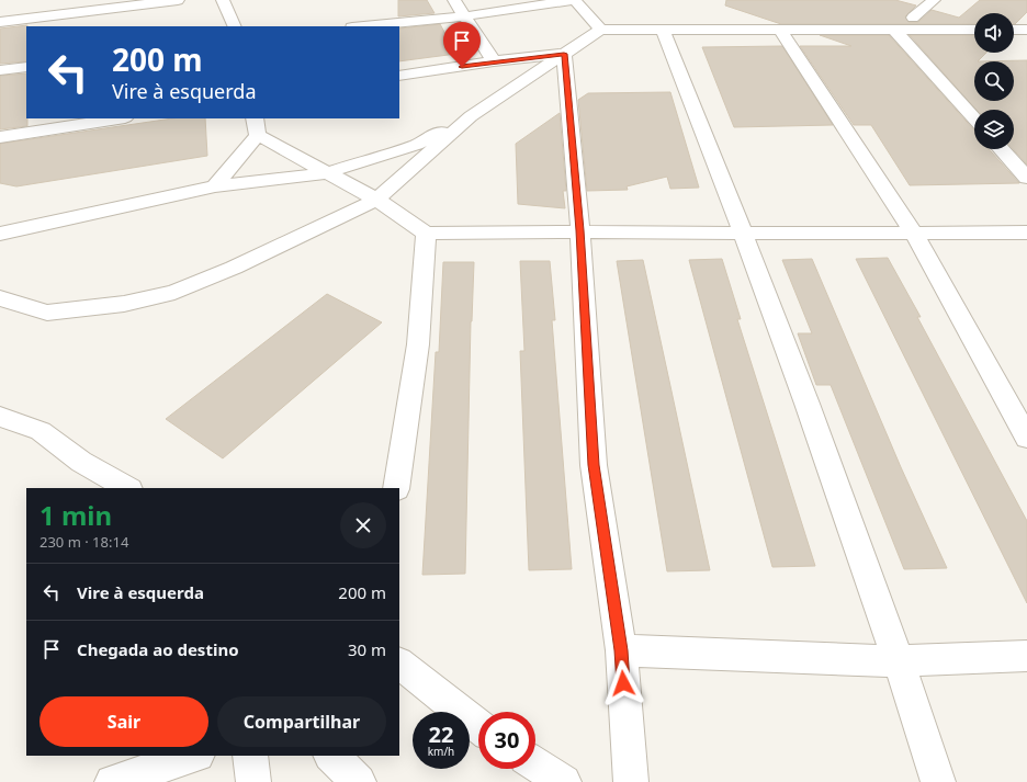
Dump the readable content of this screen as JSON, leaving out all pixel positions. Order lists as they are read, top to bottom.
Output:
{
  "page": {
    "turn": ["200 m", "Vire à esquerda"],
    "heading": ["1 min", "230 m · 18:14"],
    "list": [
      {
        "name": "Vire à esquerda",
        "value": "200 m"
      },
      {
        "name": "Chegada ao destino",
        "value": "30 m"
      }
    ],
    "buttons": ["Sair", "Compartilhar"],
    "speed": "22 km/h",
    "limit": "30"
  }
}
